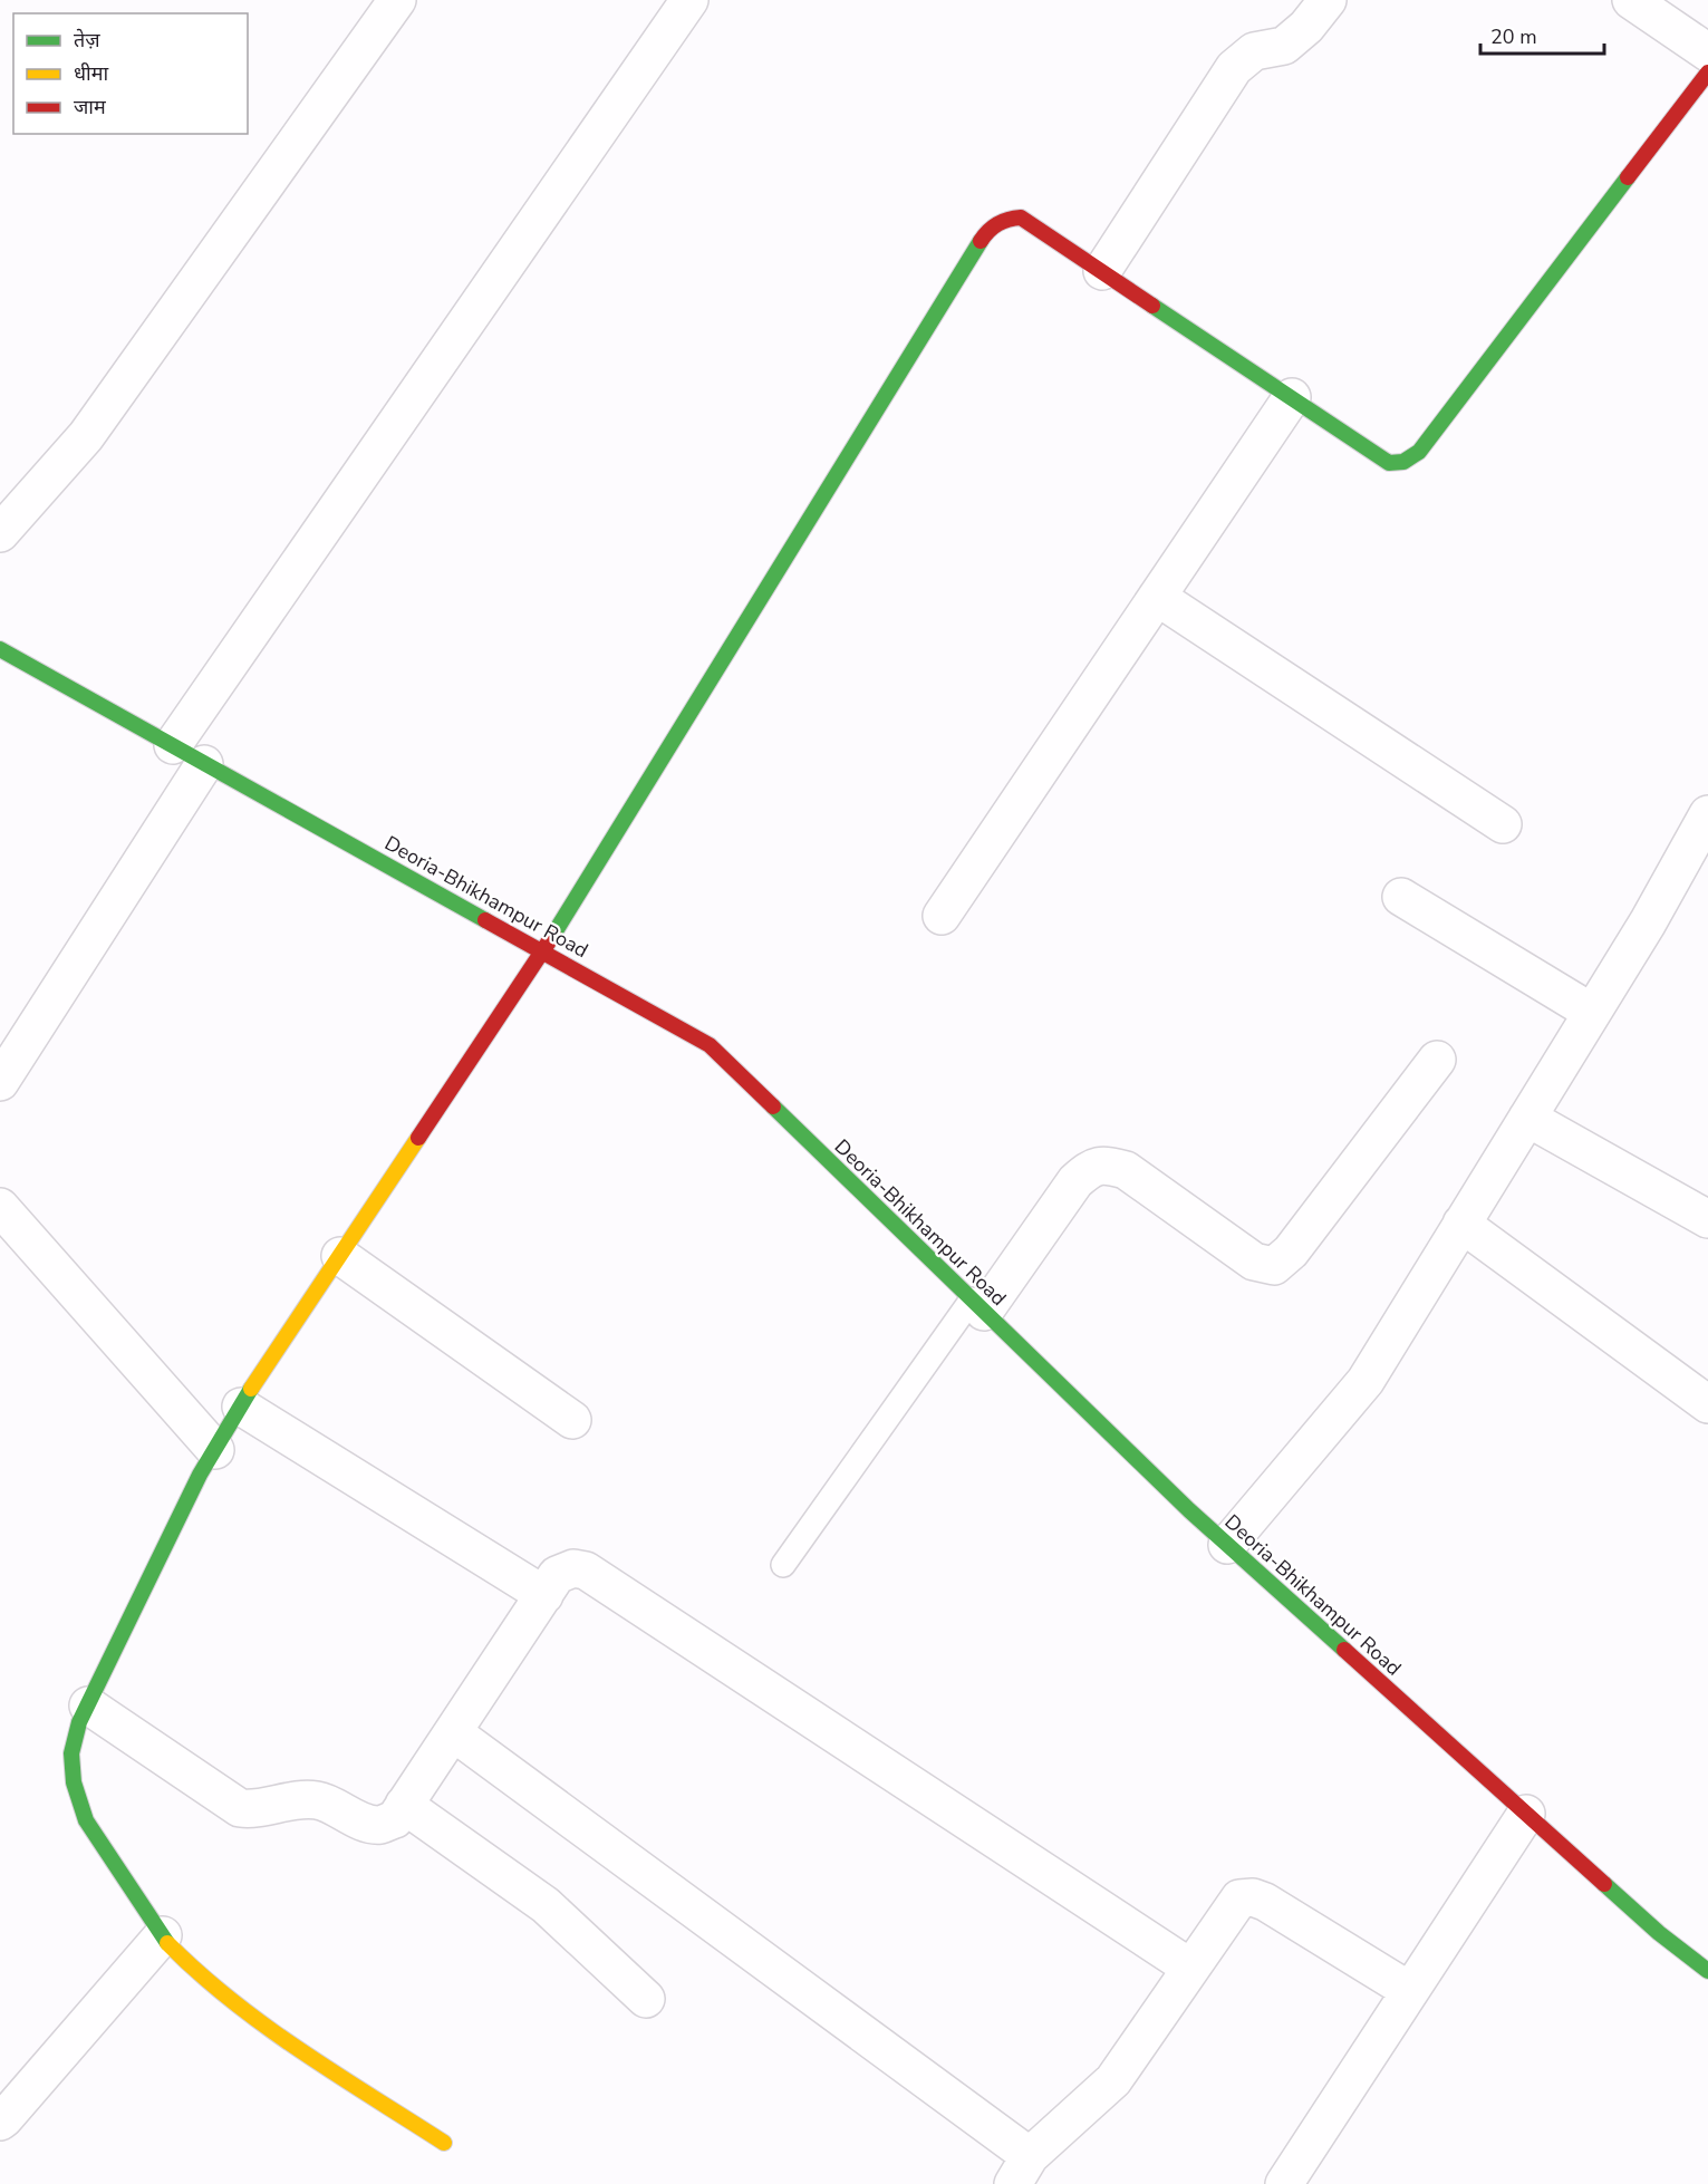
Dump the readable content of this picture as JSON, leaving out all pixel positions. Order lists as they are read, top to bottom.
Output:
{
  "streets": {
    "street": ["Deoria-Bhikhampur Road"]
  },
  "legend": ["तेज़", "धीमा", "जाम"],
  "scale_bar": "20 m"
}
